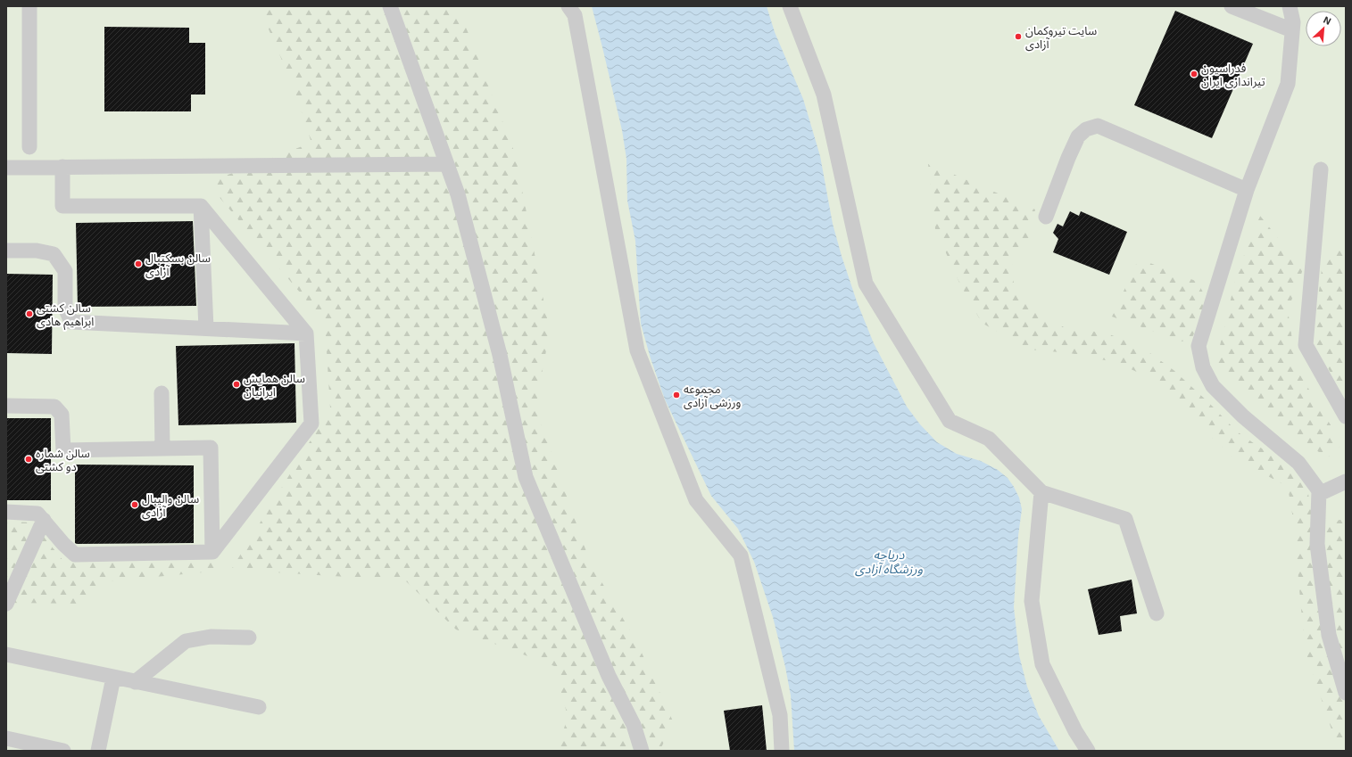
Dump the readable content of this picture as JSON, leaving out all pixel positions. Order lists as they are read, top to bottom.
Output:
{
  "water": ["دریاچه ورزشگاه آزادی"],
  "places": [
    "سایت تیروکمان آزادی",
    "فدراسیون تیراندازی ایران",
    "سالن بسکتبال آزادی",
    "سالن کشتی ابراهیم هادی",
    "سالن همایش ایرانیان",
    "مجموعه ورزشی آزادی",
    "سالن شماره دو کشتی",
    "سالن والیبال آزادی"
  ],
  "north": "top right"
}
